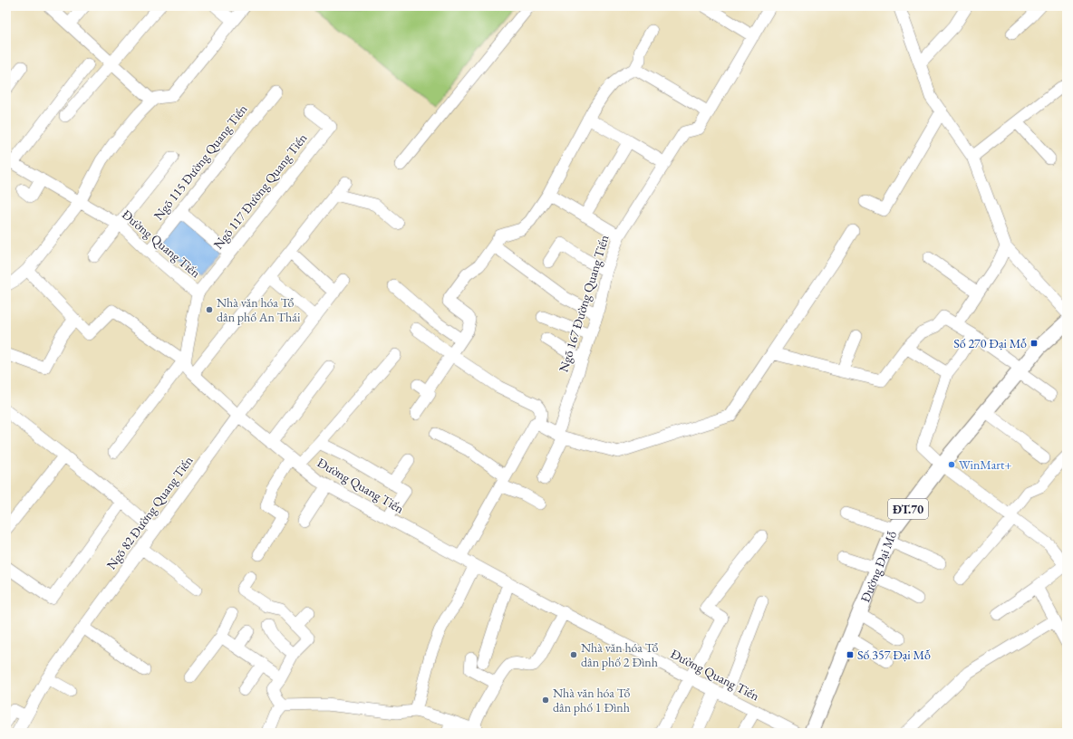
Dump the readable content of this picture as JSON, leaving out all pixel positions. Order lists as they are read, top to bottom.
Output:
{
  "streets": {
    "main road": ["ĐT.70", "Đường Đại Mỗ"],
    "street": [
      "Ngõ 115 Đường Quang Tiến",
      "Ngõ 117 Đường Quang Tiến",
      "Đường Quang Tiến",
      "Ngõ 167 Đường Quang Tiến",
      "Ngõ 82 Đường Quang Tiến"
    ]
  },
  "crossings": [
    ["Ngõ 115 Đường Quang Tiến", "Đường Quang Tiến"],
    ["Ngõ 117 Đường Quang Tiến", "Đường Quang Tiến"],
    ["Đường Quang Tiến", "Ngõ 82 Đường Quang Tiến"]
  ],
  "places": {
    "other": [
      "Nhà văn hóa Tổ dân phố An Thái",
      "WinMart+",
      "Nhà văn hóa Tổ dân phố 2 Đình",
      "Nhà văn hóa Tổ dân phố 1 Đình"
    ],
    "transit": ["Số 270 Đại Mỗ", "Số 357 Đại Mỗ"]
  }
}
